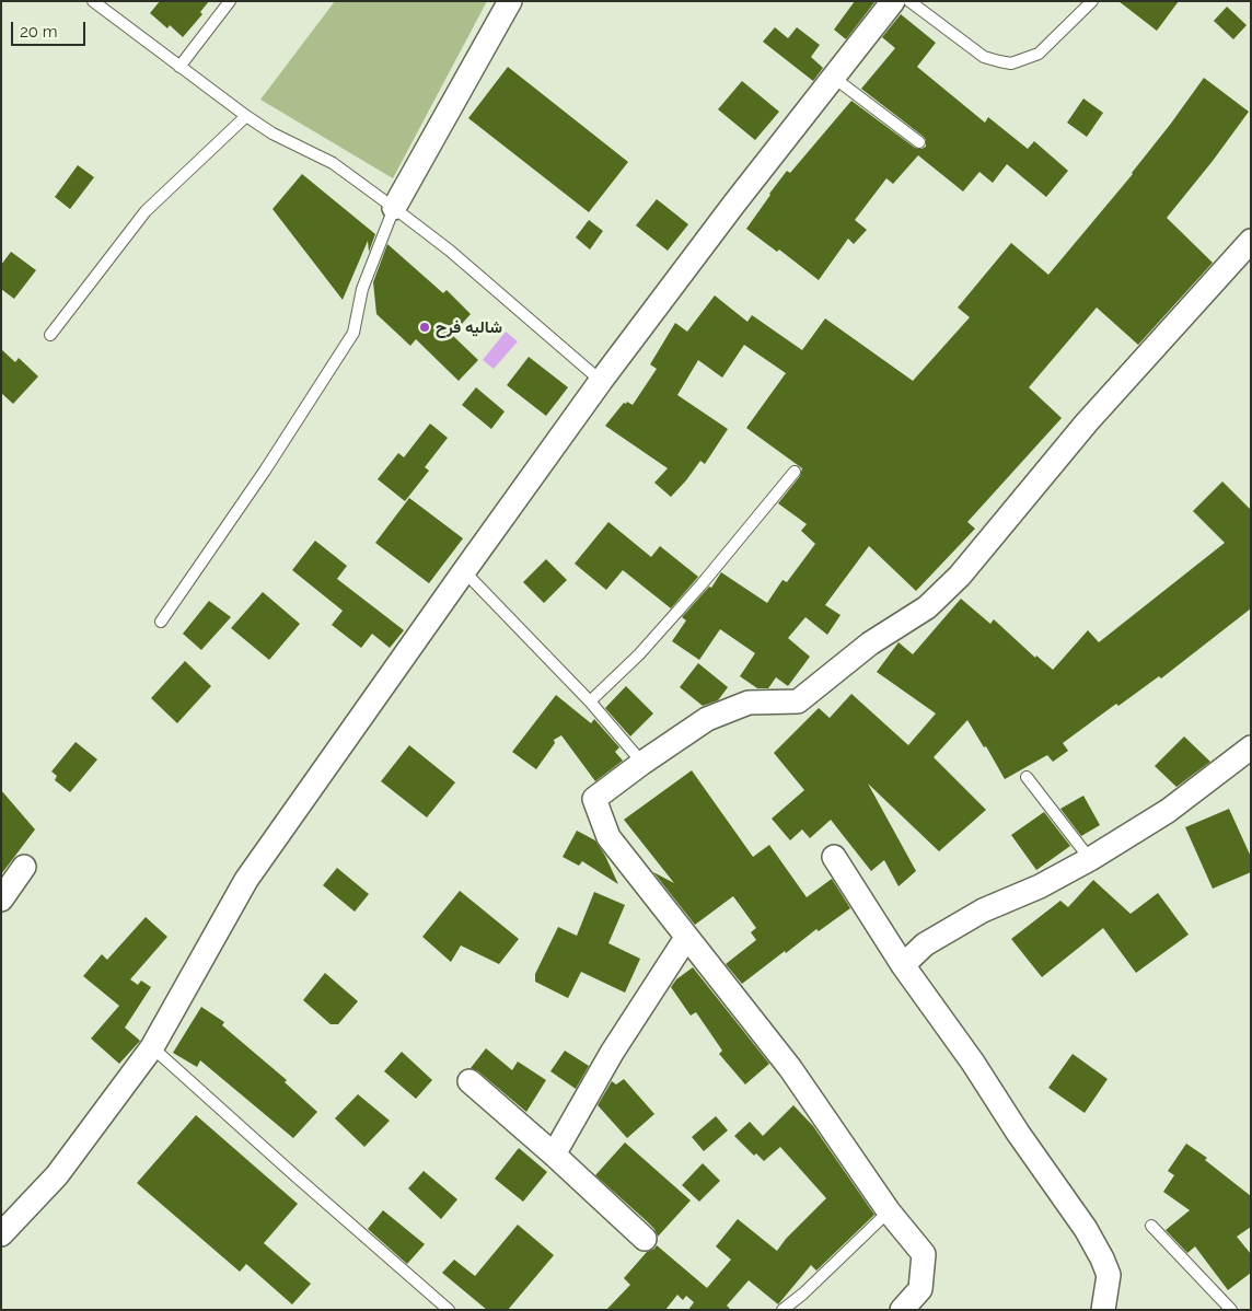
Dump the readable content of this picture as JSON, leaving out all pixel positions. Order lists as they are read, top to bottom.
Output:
{
  "places": ["شاليه فرح"],
  "scale_bar": "20 m"
}
